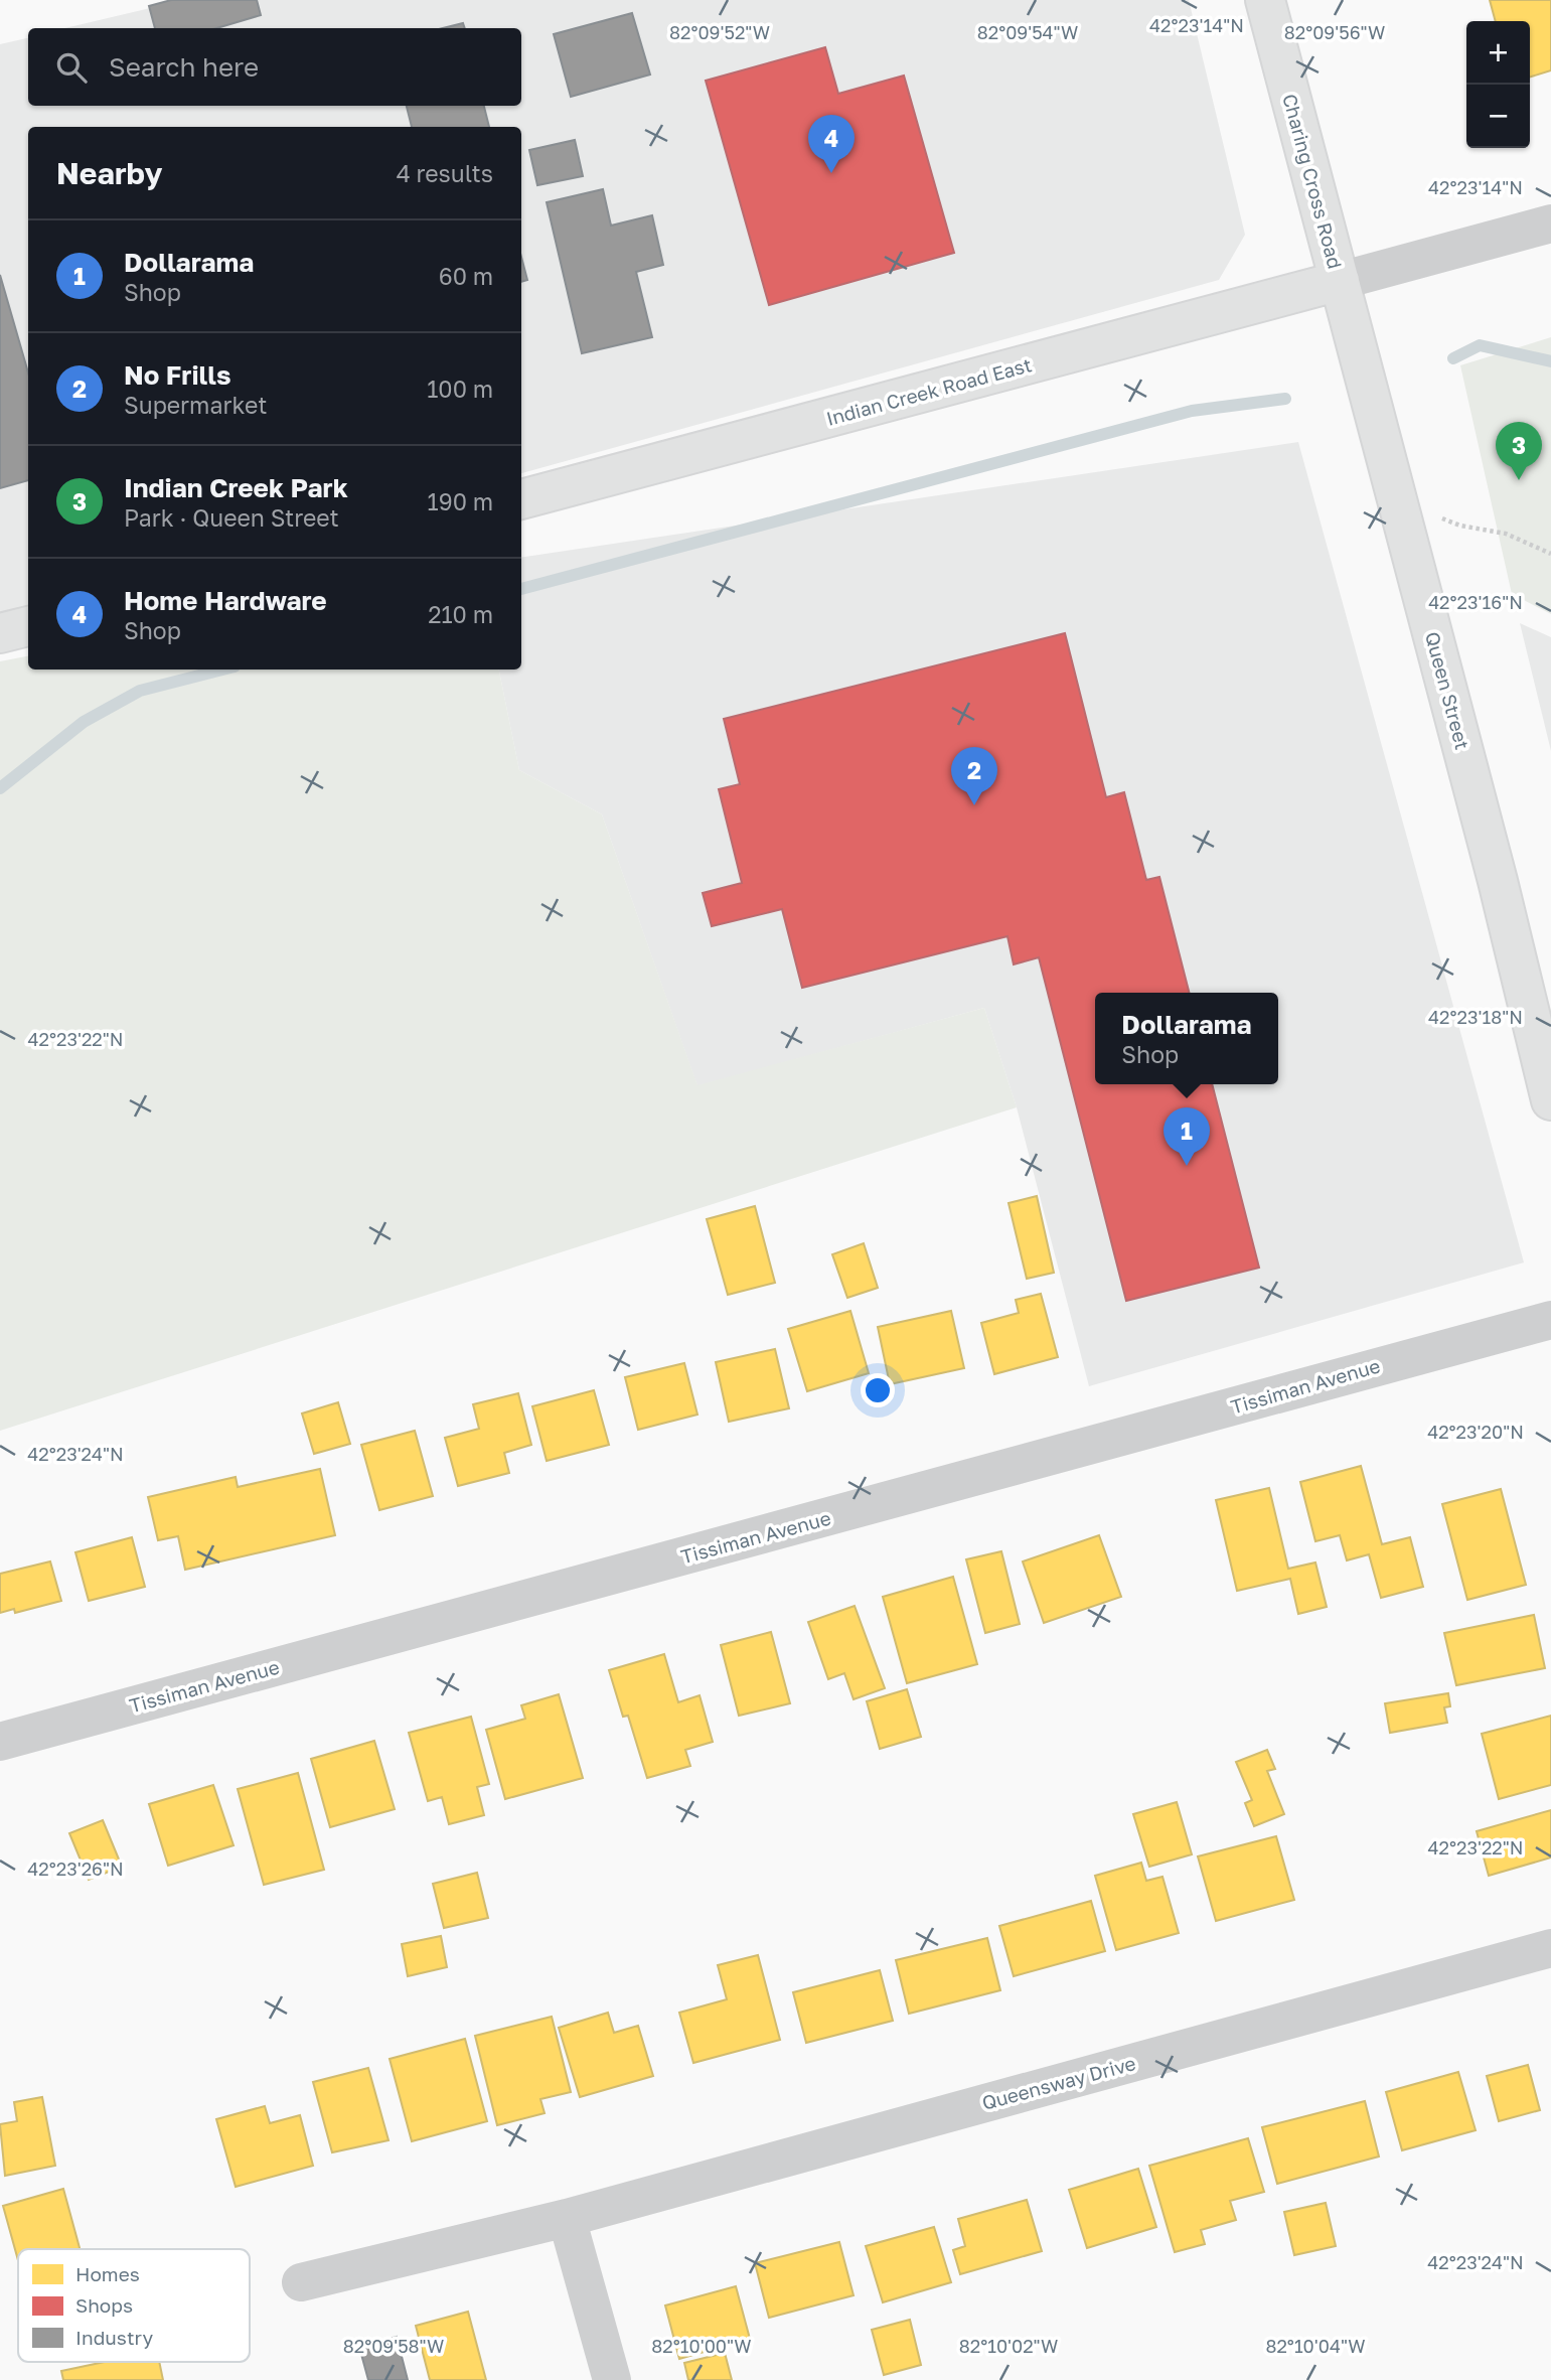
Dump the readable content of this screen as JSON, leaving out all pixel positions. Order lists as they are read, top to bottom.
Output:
{
  "streets": {
    "main road": ["Charing Cross Road", "Indian Creek Road East", "Queen Street"],
    "street": ["Tissiman Avenue", "Queensway Drive"]
  },
  "crossings": [
    ["Charing Cross Road", "Indian Creek Road East"],
    ["Charing Cross Road", "Queen Street"],
    ["Indian Creek Road East", "Queen Street"]
  ],
  "legend": ["Homes", "Shops", "Industry"],
  "page": {
    "map_buttons": ["+", "−"],
    "search": "Search here",
    "pins": [
      "4",
      "3",
      "2",
      "1"
    ],
    "heading": ["Nearby", "4 results"],
    "list": [
      {
        "mark": "1",
        "name": "Dollarama",
        "note": "Shop",
        "value": "60 m"
      },
      {
        "mark": "2",
        "name": "No Frills",
        "note": "Supermarket",
        "value": "100 m"
      },
      {
        "mark": "3",
        "name": "Indian Creek Park",
        "note": "Park · Queen Street",
        "value": "190 m"
      },
      {
        "mark": "4",
        "name": "Home Hardware",
        "note": "Shop",
        "value": "210 m"
      }
    ],
    "popup": ["Dollarama", "Shop"]
  },
  "coordinates": [
    "42°23'14\"N",
    "82°09'52\"W",
    "82°09'54\"W",
    "82°09'56\"W",
    "42°23'16\"N",
    "42°23'18\"N",
    "42°23'22\"N",
    "42°23'20\"N",
    "42°23'24\"N",
    "42°23'26\"N",
    "82°09'58\"W",
    "82°10'00\"W",
    "82°10'02\"W",
    "82°10'04\"W"
  ]
}
